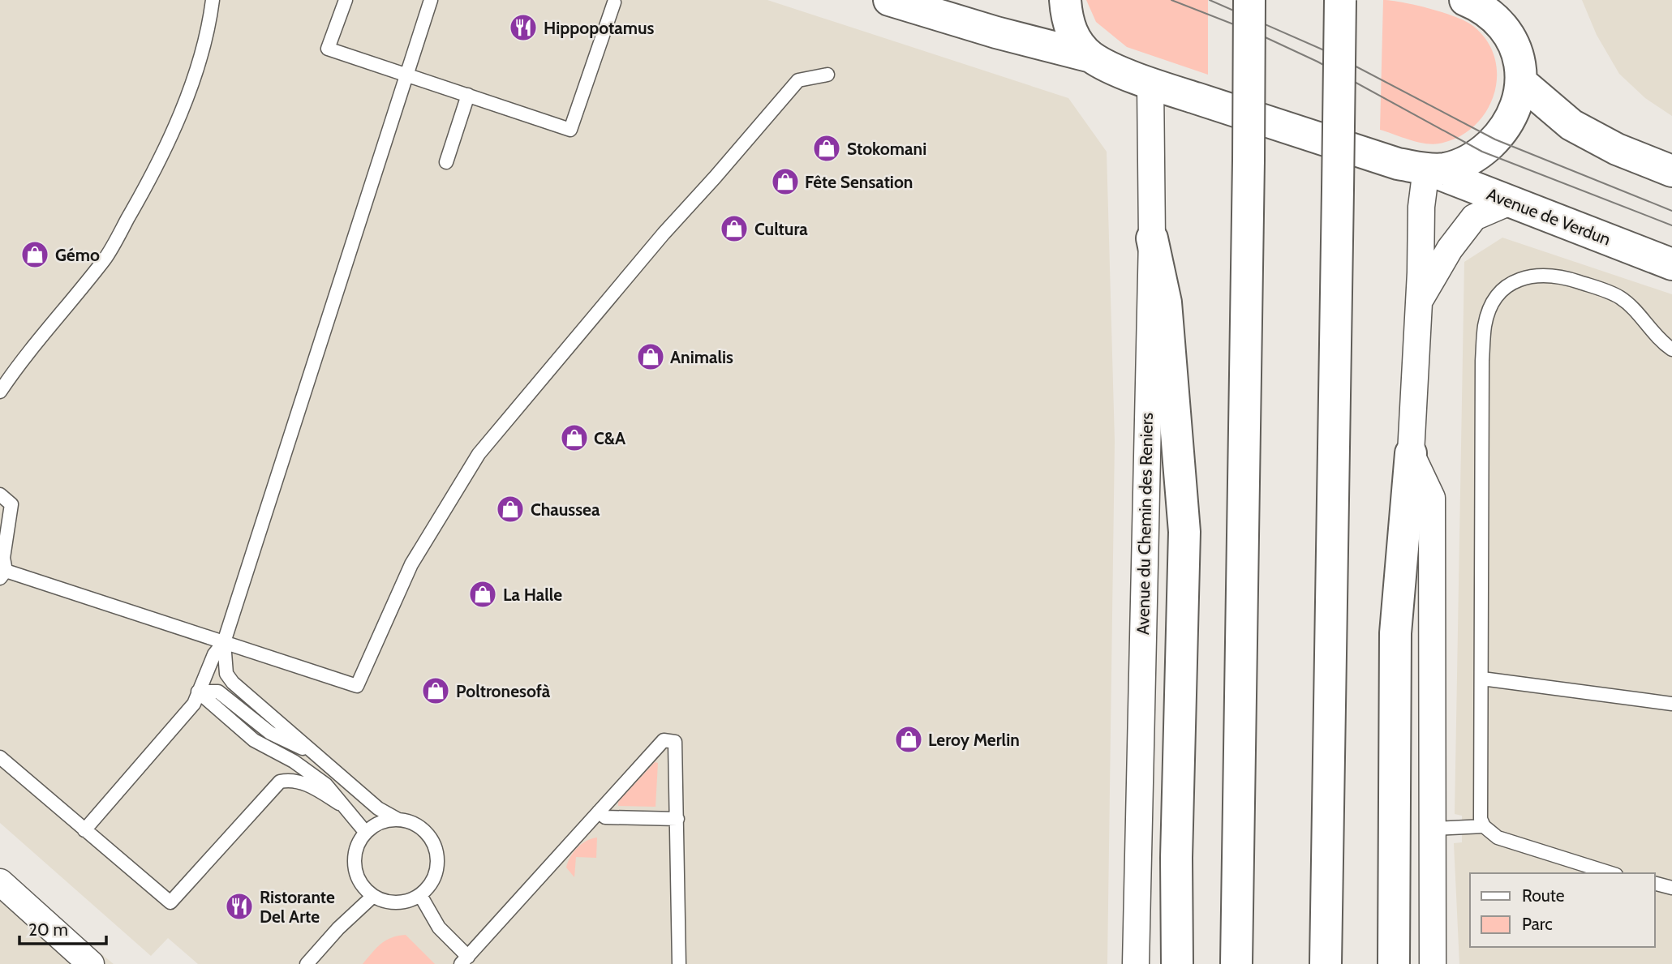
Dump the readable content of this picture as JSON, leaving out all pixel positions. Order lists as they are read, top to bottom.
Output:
{
  "streets": {
    "main road": ["Avenue de Verdun"],
    "street": ["Avenue du Chemin des Reniers"]
  },
  "places": {
    "restaurant": ["Hippopotamus", "Ristorante Del Arte"],
    "shop": [
      "Stokomani",
      "Fête Sensation",
      "Cultura",
      "Gémo",
      "Animalis",
      "C&A",
      "Chaussea",
      "La Halle",
      "Poltronesofà",
      "Leroy Merlin"
    ]
  },
  "legend": ["Route", "Parc"],
  "scale_bar": "20 m"
}
